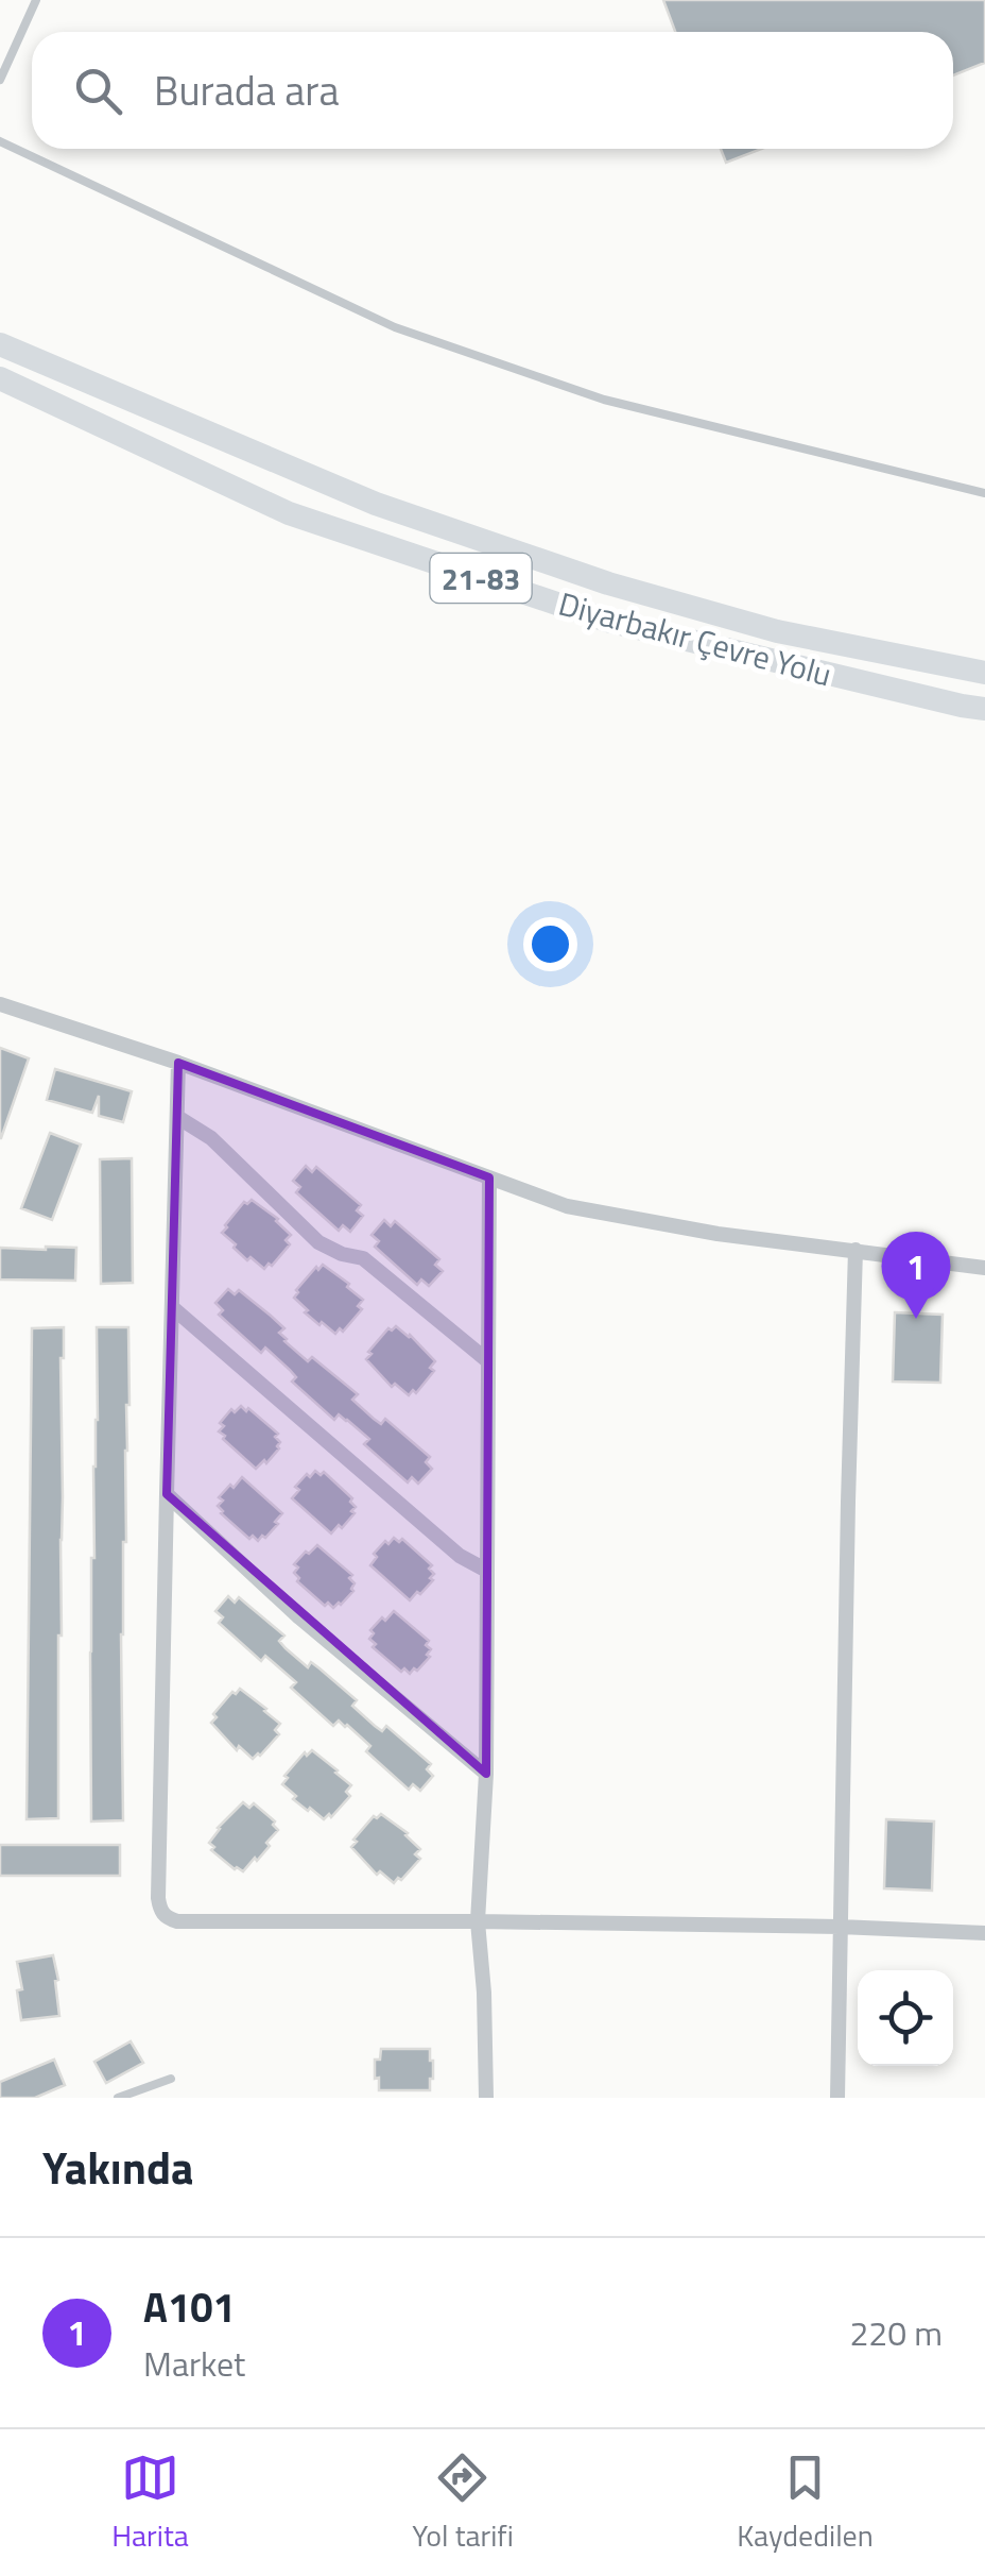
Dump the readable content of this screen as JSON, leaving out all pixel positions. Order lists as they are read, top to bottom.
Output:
{
  "streets": {
    "highway": ["21-83", "Diyarbakır Çevre Yolu"]
  },
  "page": {
    "search": "Burada ara",
    "pins": "1",
    "heading": "Yakında",
    "list": [
      {
        "mark": "1",
        "name": "A101",
        "note": "Market",
        "value": "220 m"
      }
    ],
    "nav": ["Harita", "Yol tarifi", "Kaydedilen"]
  }
}
